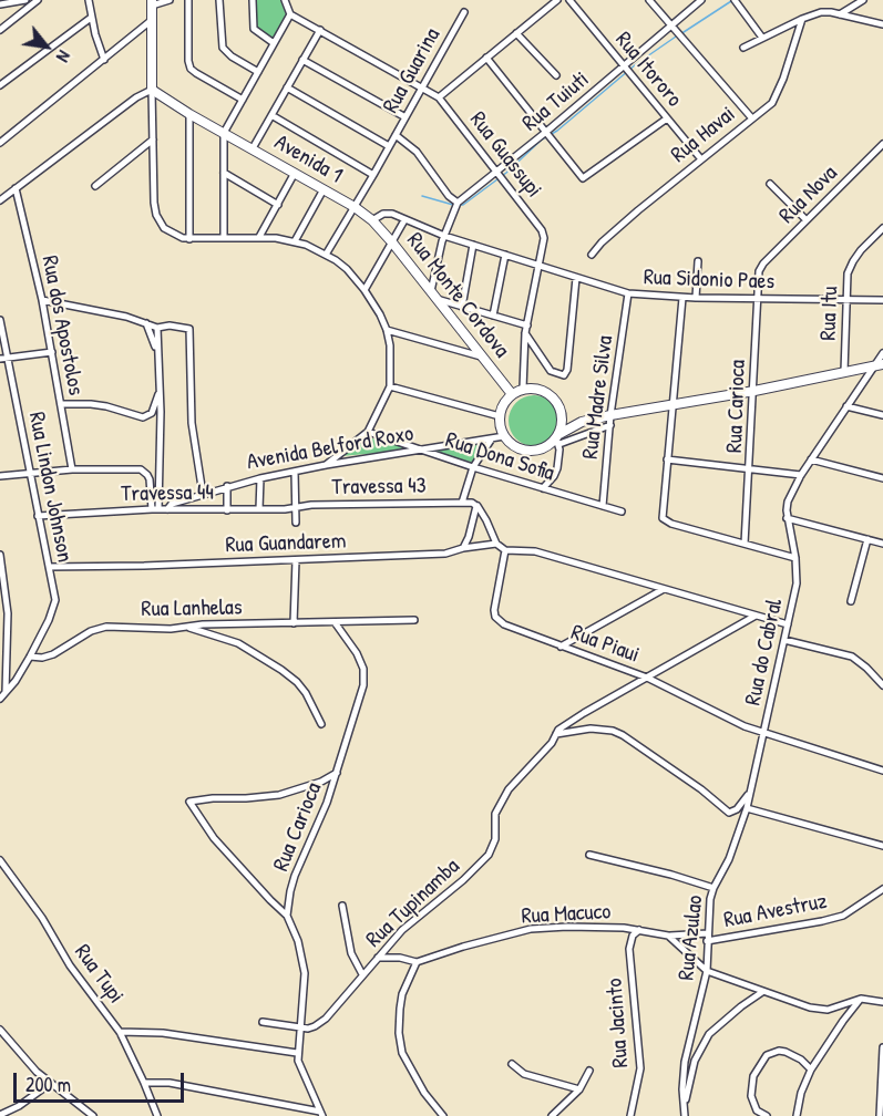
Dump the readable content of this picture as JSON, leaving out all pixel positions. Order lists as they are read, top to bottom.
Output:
{
  "streets": {
    "street": [
      "Rua Itororo",
      "Rua Guarina",
      "Rua Tuiuti",
      "Rua Havai",
      "Rua Guassupi",
      "Avenida 1",
      "Rua Nova",
      "Rua Sidonio Paes",
      "Rua Monte Cordova",
      "Rua Itu",
      "Rua dos Apostolos",
      "Rua Madre Silva",
      "Rua Carioca",
      "Avenida Belford Roxo",
      "Rua Dona Sofia",
      "Rua Lindon Johnson",
      "Travessa 43",
      "Travessa 44",
      "Rua Guandarem",
      "Rua Lanhelas",
      "Rua Piaui",
      "Rua do Cabral",
      "Rua Tupinamba",
      "Rua Avestruz",
      "Rua Macuco",
      "Rua Azulao",
      "Rua Tupi",
      "Rua Jacinto"
    ]
  },
  "crossings": [
    ["Rua Itororo", "Rua Tuiuti"],
    ["Rua Itororo", "Rua Havai"],
    ["Rua Guarina", "Rua Tuiuti"],
    ["Rua Guarina", "Rua Guassupi"],
    ["Rua Tuiuti", "Rua Guassupi"],
    ["Rua Guassupi", "Rua Sidonio Paes"],
    ["Avenida 1", "Rua Sidonio Paes"],
    ["Avenida 1", "Rua Monte Cordova"],
    ["Rua Nova", "Rua Carioca"],
    ["Rua Sidonio Paes", "Rua Monte Cordova"],
    ["Rua Sidonio Paes", "Rua Itu"],
    ["Rua Sidonio Paes", "Rua Madre Silva"],
    ["Rua Sidonio Paes", "Rua Carioca"],
    ["Rua Monte Cordova", "Avenida Belford Roxo"],
    ["Rua Madre Silva", "Rua Dona Sofia"],
    ["Rua Carioca", "Rua Lanhelas"],
    ["Avenida Belford Roxo", "Rua Dona Sofia"],
    ["Avenida Belford Roxo", "Travessa 44"],
    ["Rua Lindon Johnson", "Travessa 44"],
    ["Rua Lindon Johnson", "Rua Guandarem"],
    ["Rua Lindon Johnson", "Rua Lanhelas"],
    ["Travessa 43", "Travessa 44"],
    ["Rua Piaui", "Rua do Cabral"],
    ["Rua do Cabral", "Rua Azulao"],
    ["Rua Tupinamba", "Rua Macuco"],
    ["Rua Avestruz", "Rua Azulao"],
    ["Rua Macuco", "Rua Azulao"],
    ["Rua Macuco", "Rua Jacinto"]
  ],
  "scale_bar": "200 m",
  "north": "bottom right"
}
